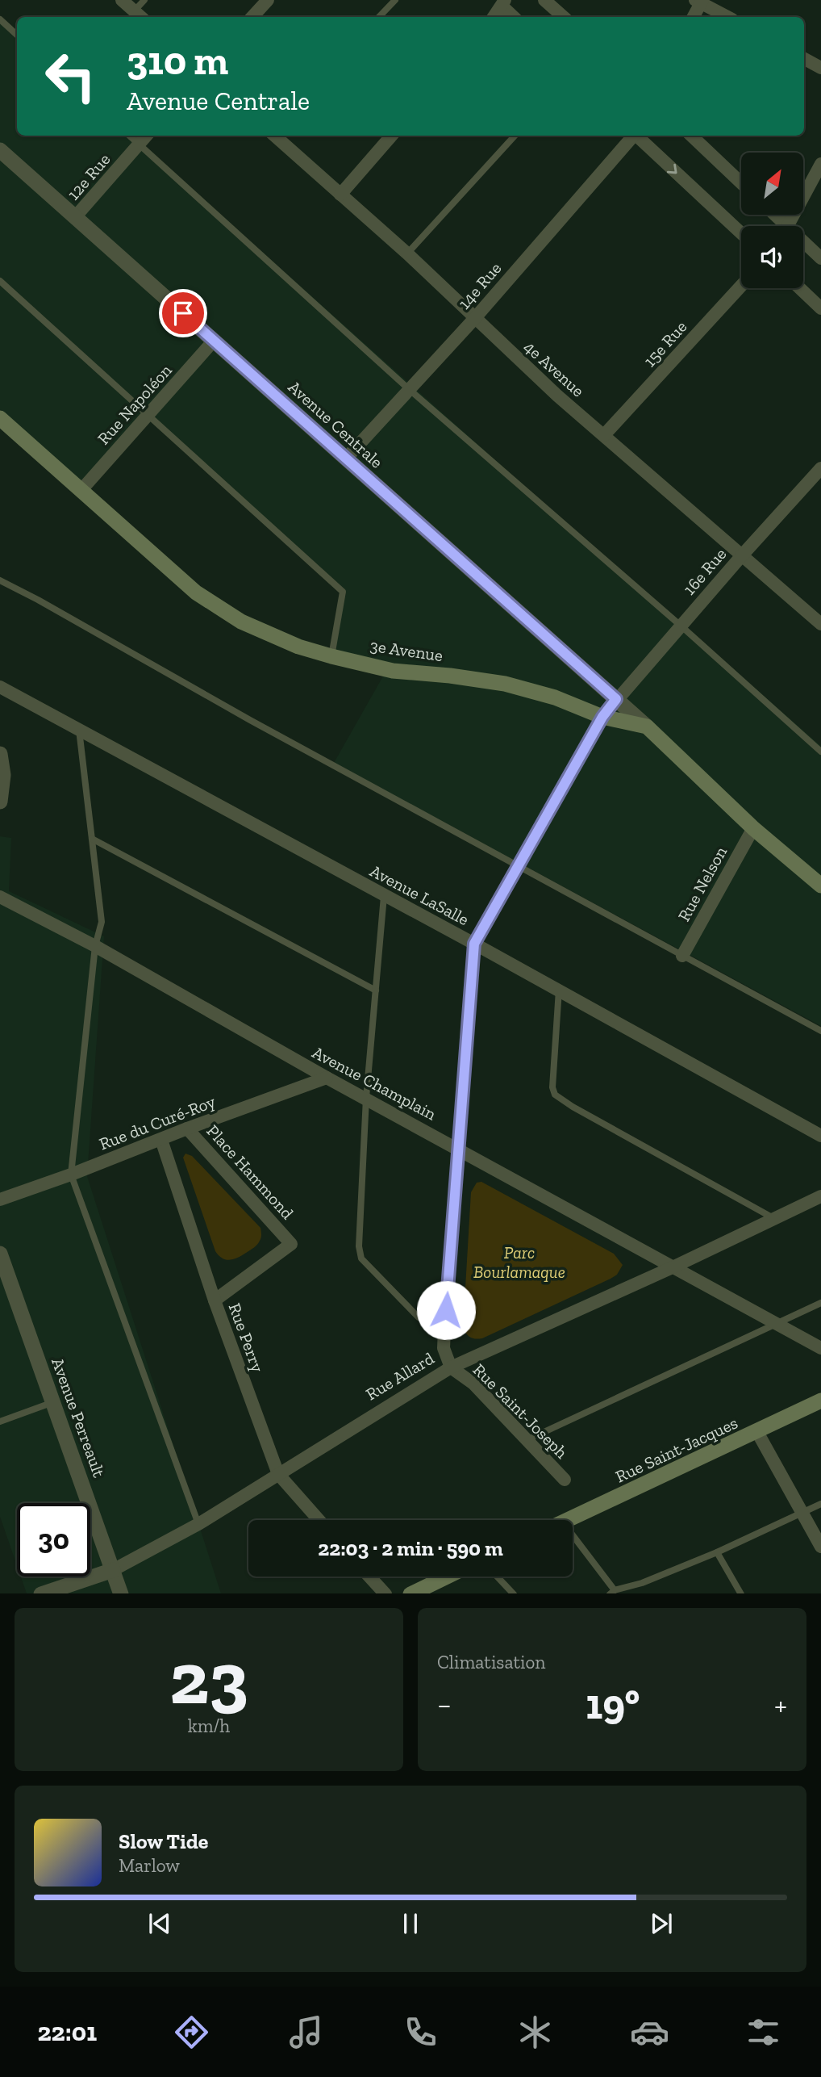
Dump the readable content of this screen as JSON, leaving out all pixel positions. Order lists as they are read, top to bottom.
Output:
{
  "streets": {
    "main road": ["3e Avenue", "Rue Saint-Jacques"],
    "street": [
      "12e Rue",
      "14e Rue",
      "15e Rue",
      "4e Avenue",
      "Rue Napoléon",
      "Avenue Centrale",
      "16e Rue",
      "Rue Nelson",
      "Avenue LaSalle",
      "Avenue Champlain",
      "Rue du Curé-Roy",
      "Place Hammond",
      "Rue Perry",
      "Rue Allard",
      "Rue Saint-Joseph",
      "Avenue Perreault"
    ]
  },
  "crossings": [
    ["12e Rue", "Avenue Centrale"],
    ["14e Rue", "4e Avenue"],
    ["14e Rue", "Avenue Centrale"],
    ["15e Rue", "4e Avenue"],
    ["4e Avenue", "16e Rue"],
    ["Rue Napoléon", "Avenue Centrale"],
    ["Rue Napoléon", "3e Avenue"],
    ["Avenue Centrale", "16e Rue"],
    ["Avenue Centrale", "3e Avenue"],
    ["16e Rue", "3e Avenue"],
    ["16e Rue", "Avenue LaSalle"],
    ["Avenue Champlain", "Rue du Curé-Roy"],
    ["Avenue Champlain", "Rue Allard"],
    ["Rue du Curé-Roy", "Place Hammond"],
    ["Rue du Curé-Roy", "Rue Perry"],
    ["Place Hammond", "Rue Perry"],
    ["Rue Perry", "Rue Allard"],
    ["Rue Allard", "Rue Saint-Joseph"],
    ["Rue Allard", "Avenue Perreault"]
  ],
  "parks": ["Parc Bourlamaque"],
  "north": "top right",
  "page": {
    "turn": ["310 m", "Avenue Centrale"],
    "limit": "30",
    "trip": "22:03 · 2 min · 590 m",
    "tile": [
      ["23", "km/h"],
      "Climatisation"
    ],
    "heat": ["−", "19°", "+"],
    "song": ["Slow Tide", "Marlow"],
    "tabs": "22:01"
  }
}
